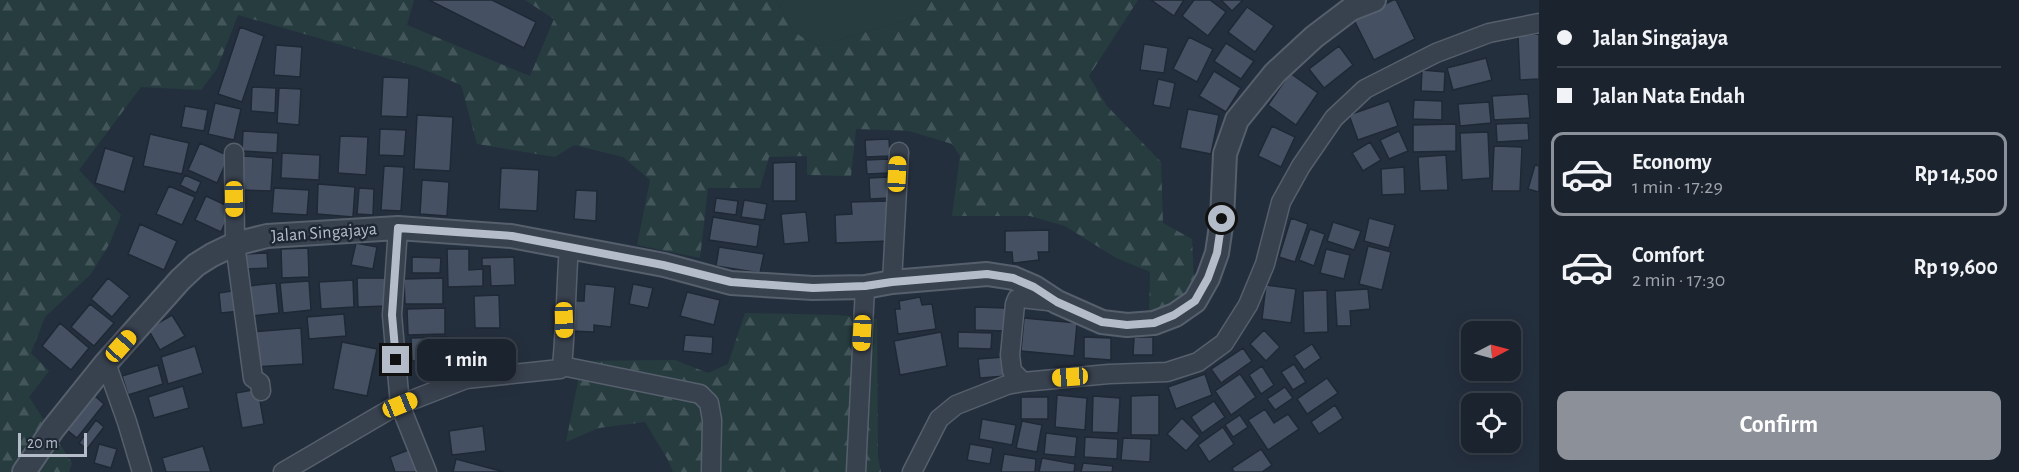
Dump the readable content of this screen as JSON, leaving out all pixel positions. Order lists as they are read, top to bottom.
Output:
{
  "streets": {
    "street": ["Jalan Singajaya"]
  },
  "scale_bar": "20 m",
  "north": "right",
  "page": {
    "banner": ["Jalan Singajaya", "Jalan Nata Endah"],
    "list": [
      {
        "name": "Economy",
        "note": "1 min · 17:29",
        "value": "Rp 14,500"
      },
      {
        "name": "Comfort",
        "note": "2 min · 17:30",
        "value": "Rp 19,600"
      }
    ],
    "bubble": "1 min",
    "buttons": "Confirm",
    "scale": "20 m"
  }
}
